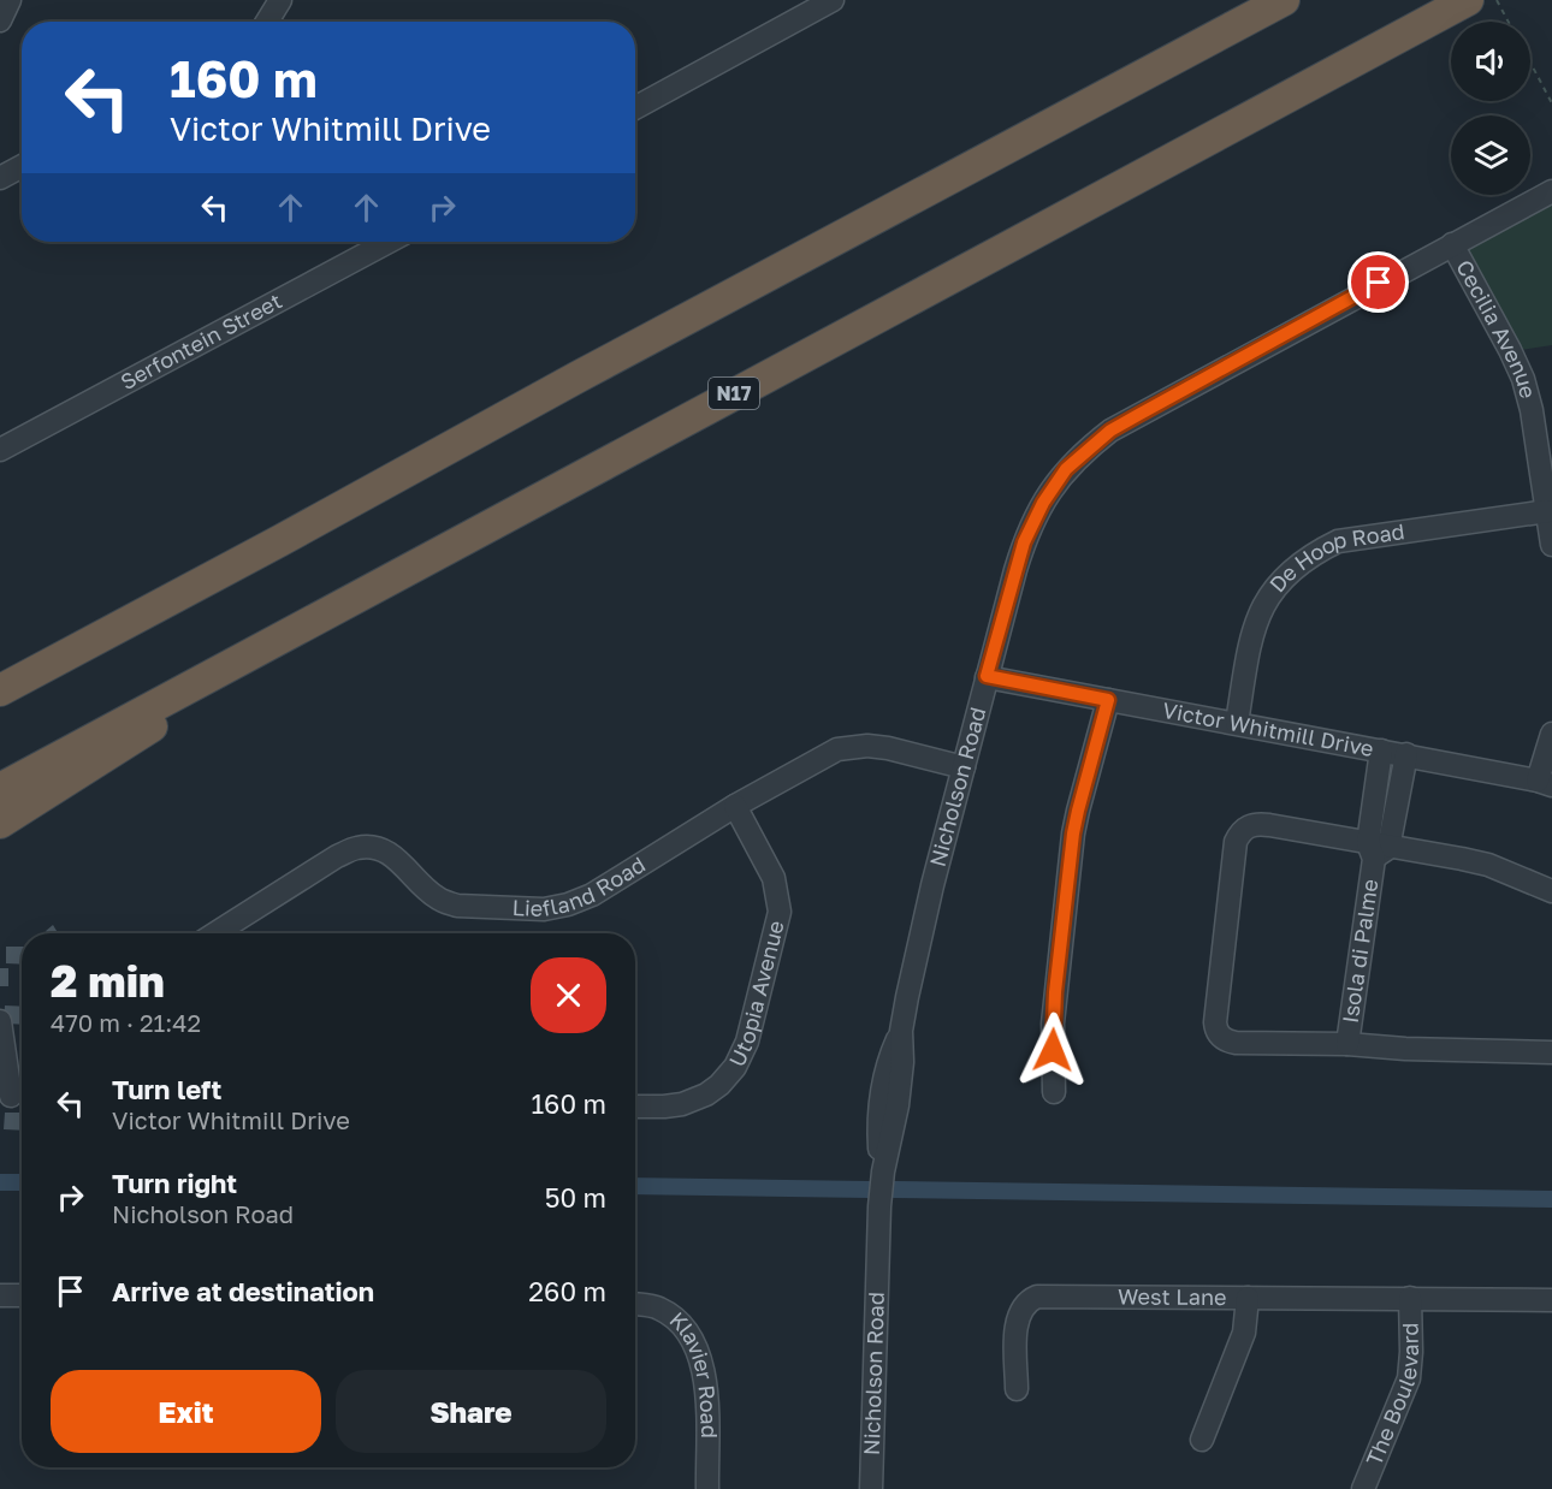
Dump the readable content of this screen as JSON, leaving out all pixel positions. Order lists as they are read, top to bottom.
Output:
{
  "streets": {
    "highway": ["N17"],
    "street": [
      "Cecilia Avenue",
      "Serfontein Street",
      "De Hoop Road",
      "Victor Whitmill Drive",
      "Nicholson Road",
      "Liefland Road",
      "Isola di Palme",
      "Utopia Avenue",
      "West Lane",
      "Klavier Road",
      "The Boulevard"
    ]
  },
  "crossings": [
    ["Cecilia Avenue", "De Hoop Road"],
    ["Cecilia Avenue", "Nicholson Road"],
    ["De Hoop Road", "Victor Whitmill Drive"],
    ["Victor Whitmill Drive", "Nicholson Road"],
    ["Victor Whitmill Drive", "Isola di Palme"],
    ["Nicholson Road", "Liefland Road"],
    ["Liefland Road", "Utopia Avenue"],
    ["West Lane", "The Boulevard"]
  ],
  "page": {
    "turn": ["160 m", "Victor Whitmill Drive"],
    "heading": ["2 min", "470 m · 21:42"],
    "list": [
      {
        "name": "Turn left",
        "note": "Victor Whitmill Drive",
        "value": "160 m"
      },
      {
        "name": "Turn right",
        "note": "Nicholson Road",
        "value": "50 m"
      },
      {
        "name": "Arrive at destination",
        "value": "260 m"
      }
    ],
    "buttons": ["Exit", "Share"]
  }
}
